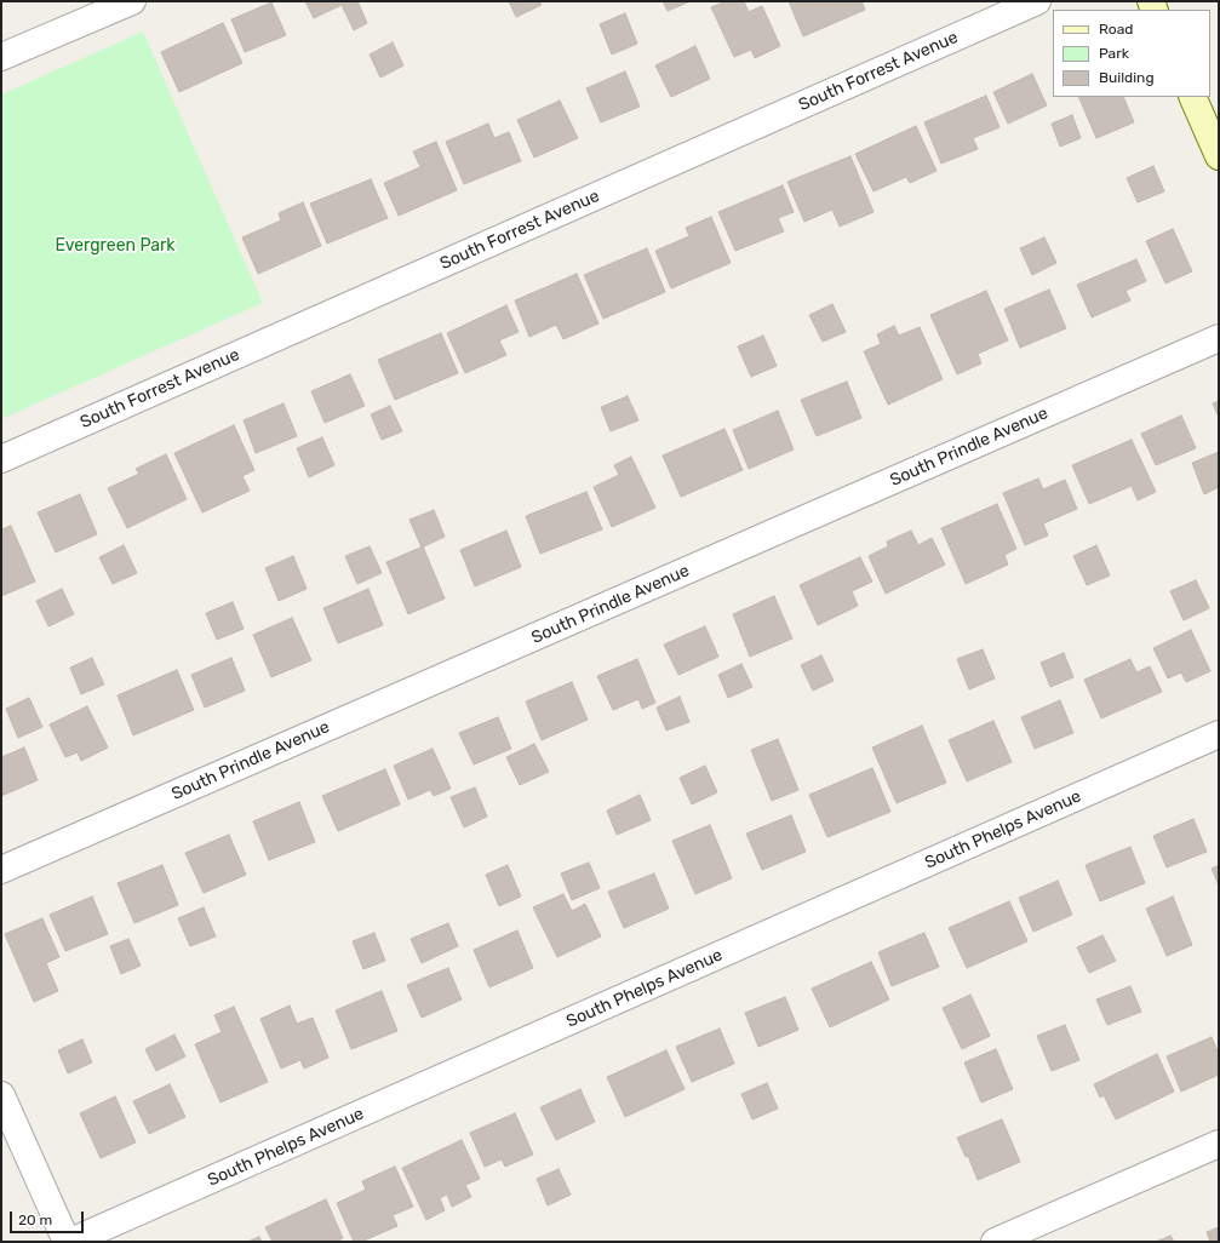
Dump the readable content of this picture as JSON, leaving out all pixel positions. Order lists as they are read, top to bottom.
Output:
{
  "streets": {
    "street": ["South Forrest Avenue", "South Prindle Avenue", "South Phelps Avenue"]
  },
  "parks": ["Evergreen Park"],
  "legend": ["Road", "Park", "Building"],
  "scale_bar": "20 m"
}
